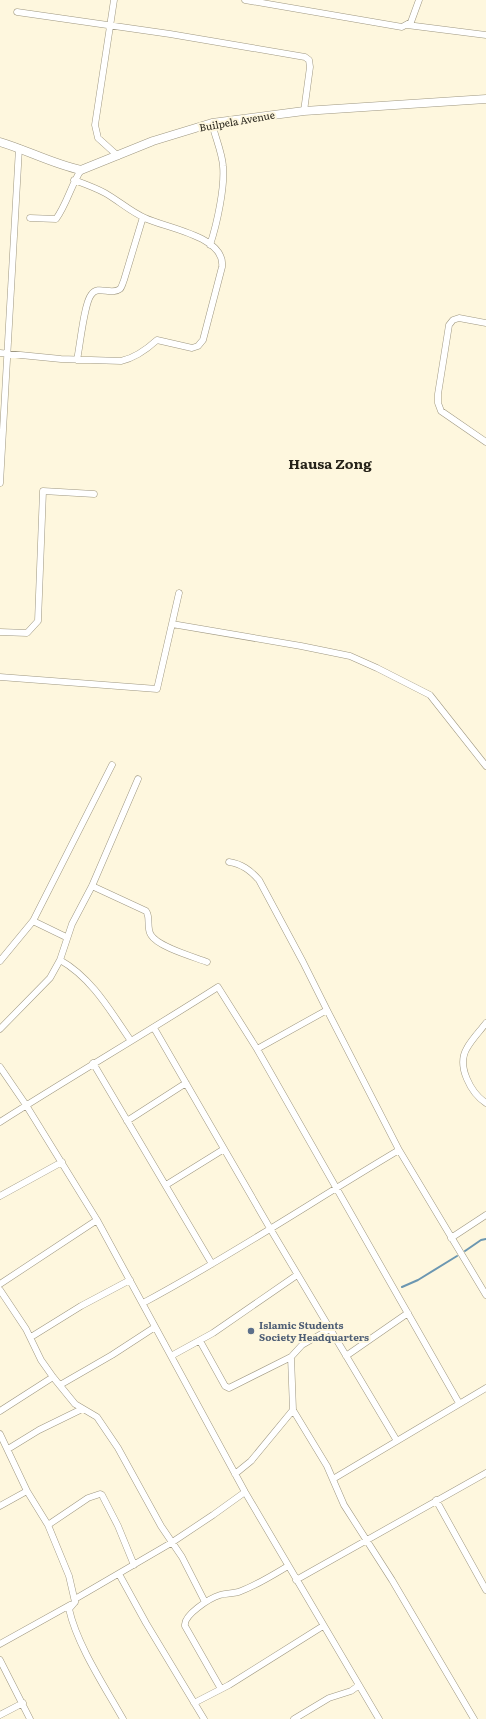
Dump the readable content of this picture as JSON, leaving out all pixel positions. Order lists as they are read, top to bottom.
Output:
{
  "streets": {
    "street": ["Builpela Avenue"]
  },
  "districts": ["Hausa Zong"],
  "places": ["Islamic Students Society Headquarters"]
}
